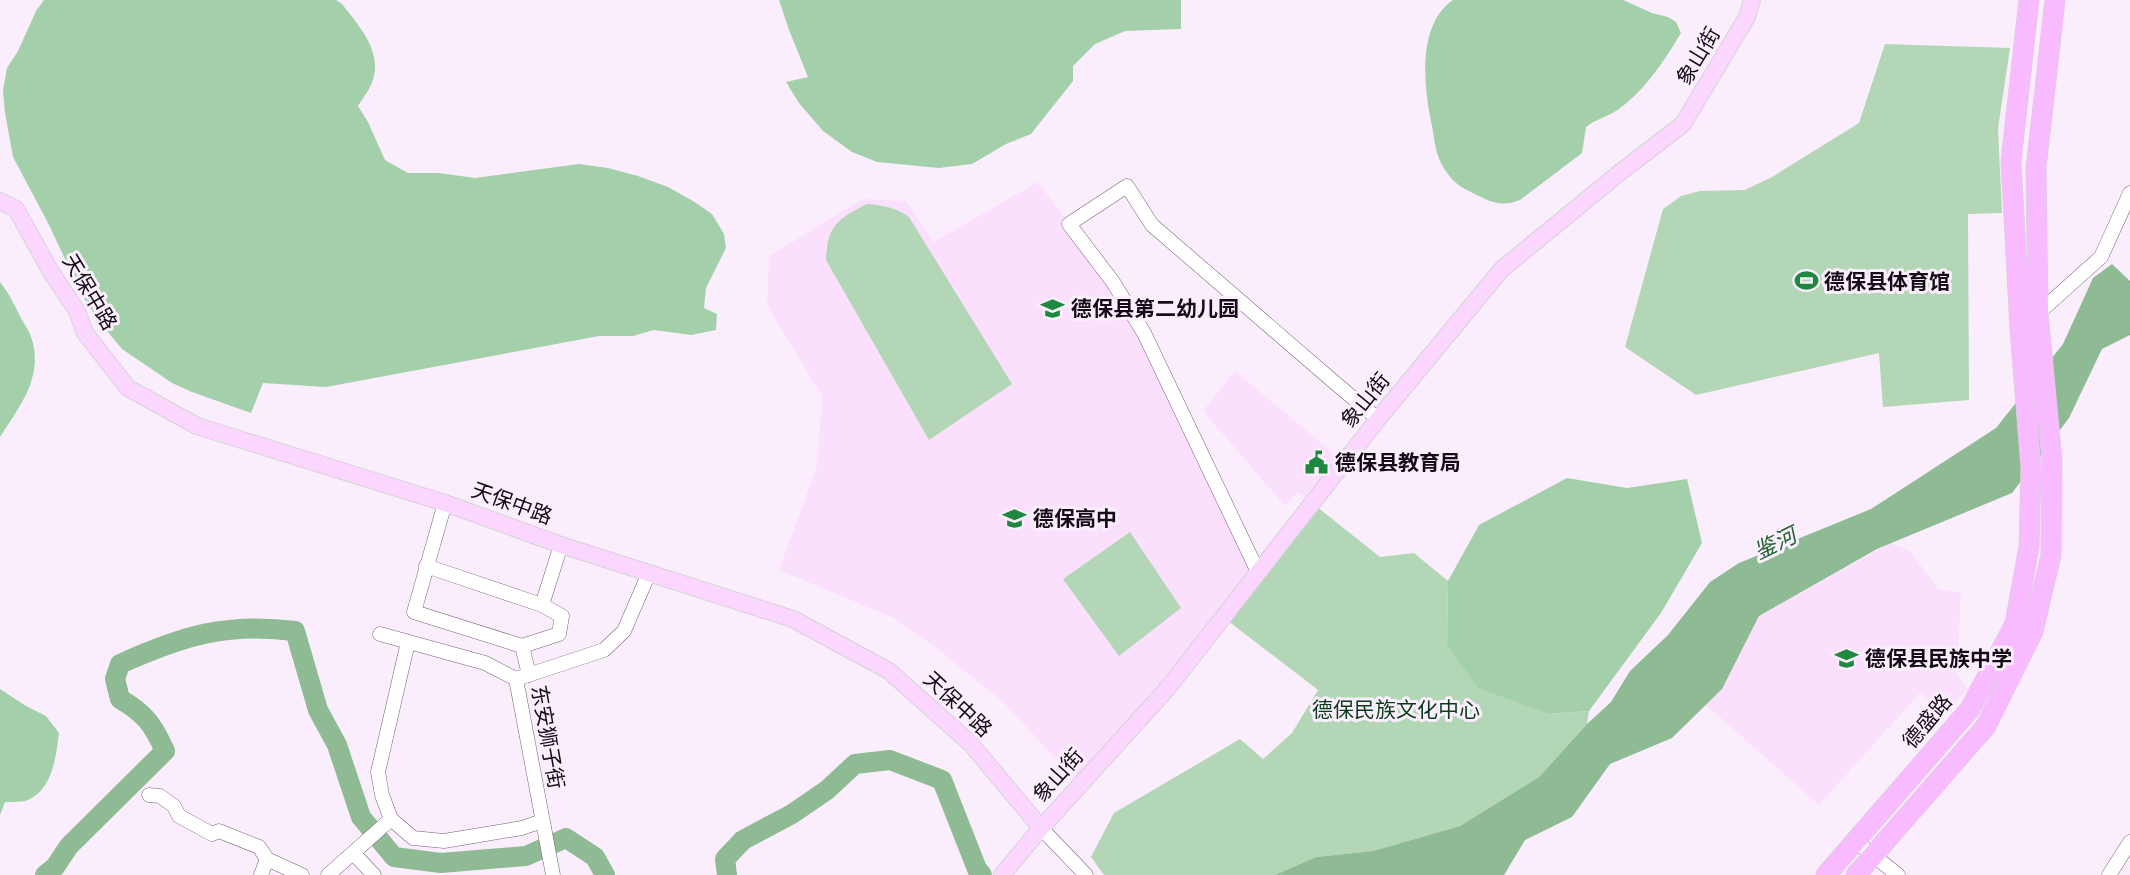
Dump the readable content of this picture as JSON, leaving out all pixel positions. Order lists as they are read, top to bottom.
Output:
{
  "streets": {
    "highway": ["德盛路"],
    "main road": ["象山街", "天保中路"],
    "street": ["东安狮子街"]
  },
  "crossings": [
    ["象山街", "天保中路"],
    ["天保中路", "东安狮子街"]
  ],
  "water": ["鉴河"],
  "parks": ["德保民族文化中心"],
  "places": {
    "sports": ["德保县体育馆"],
    "school or university": ["德保县第二幼儿园", "德保高中", "德保县民族中学"],
    "public building": ["德保县教育局"]
  }
}
